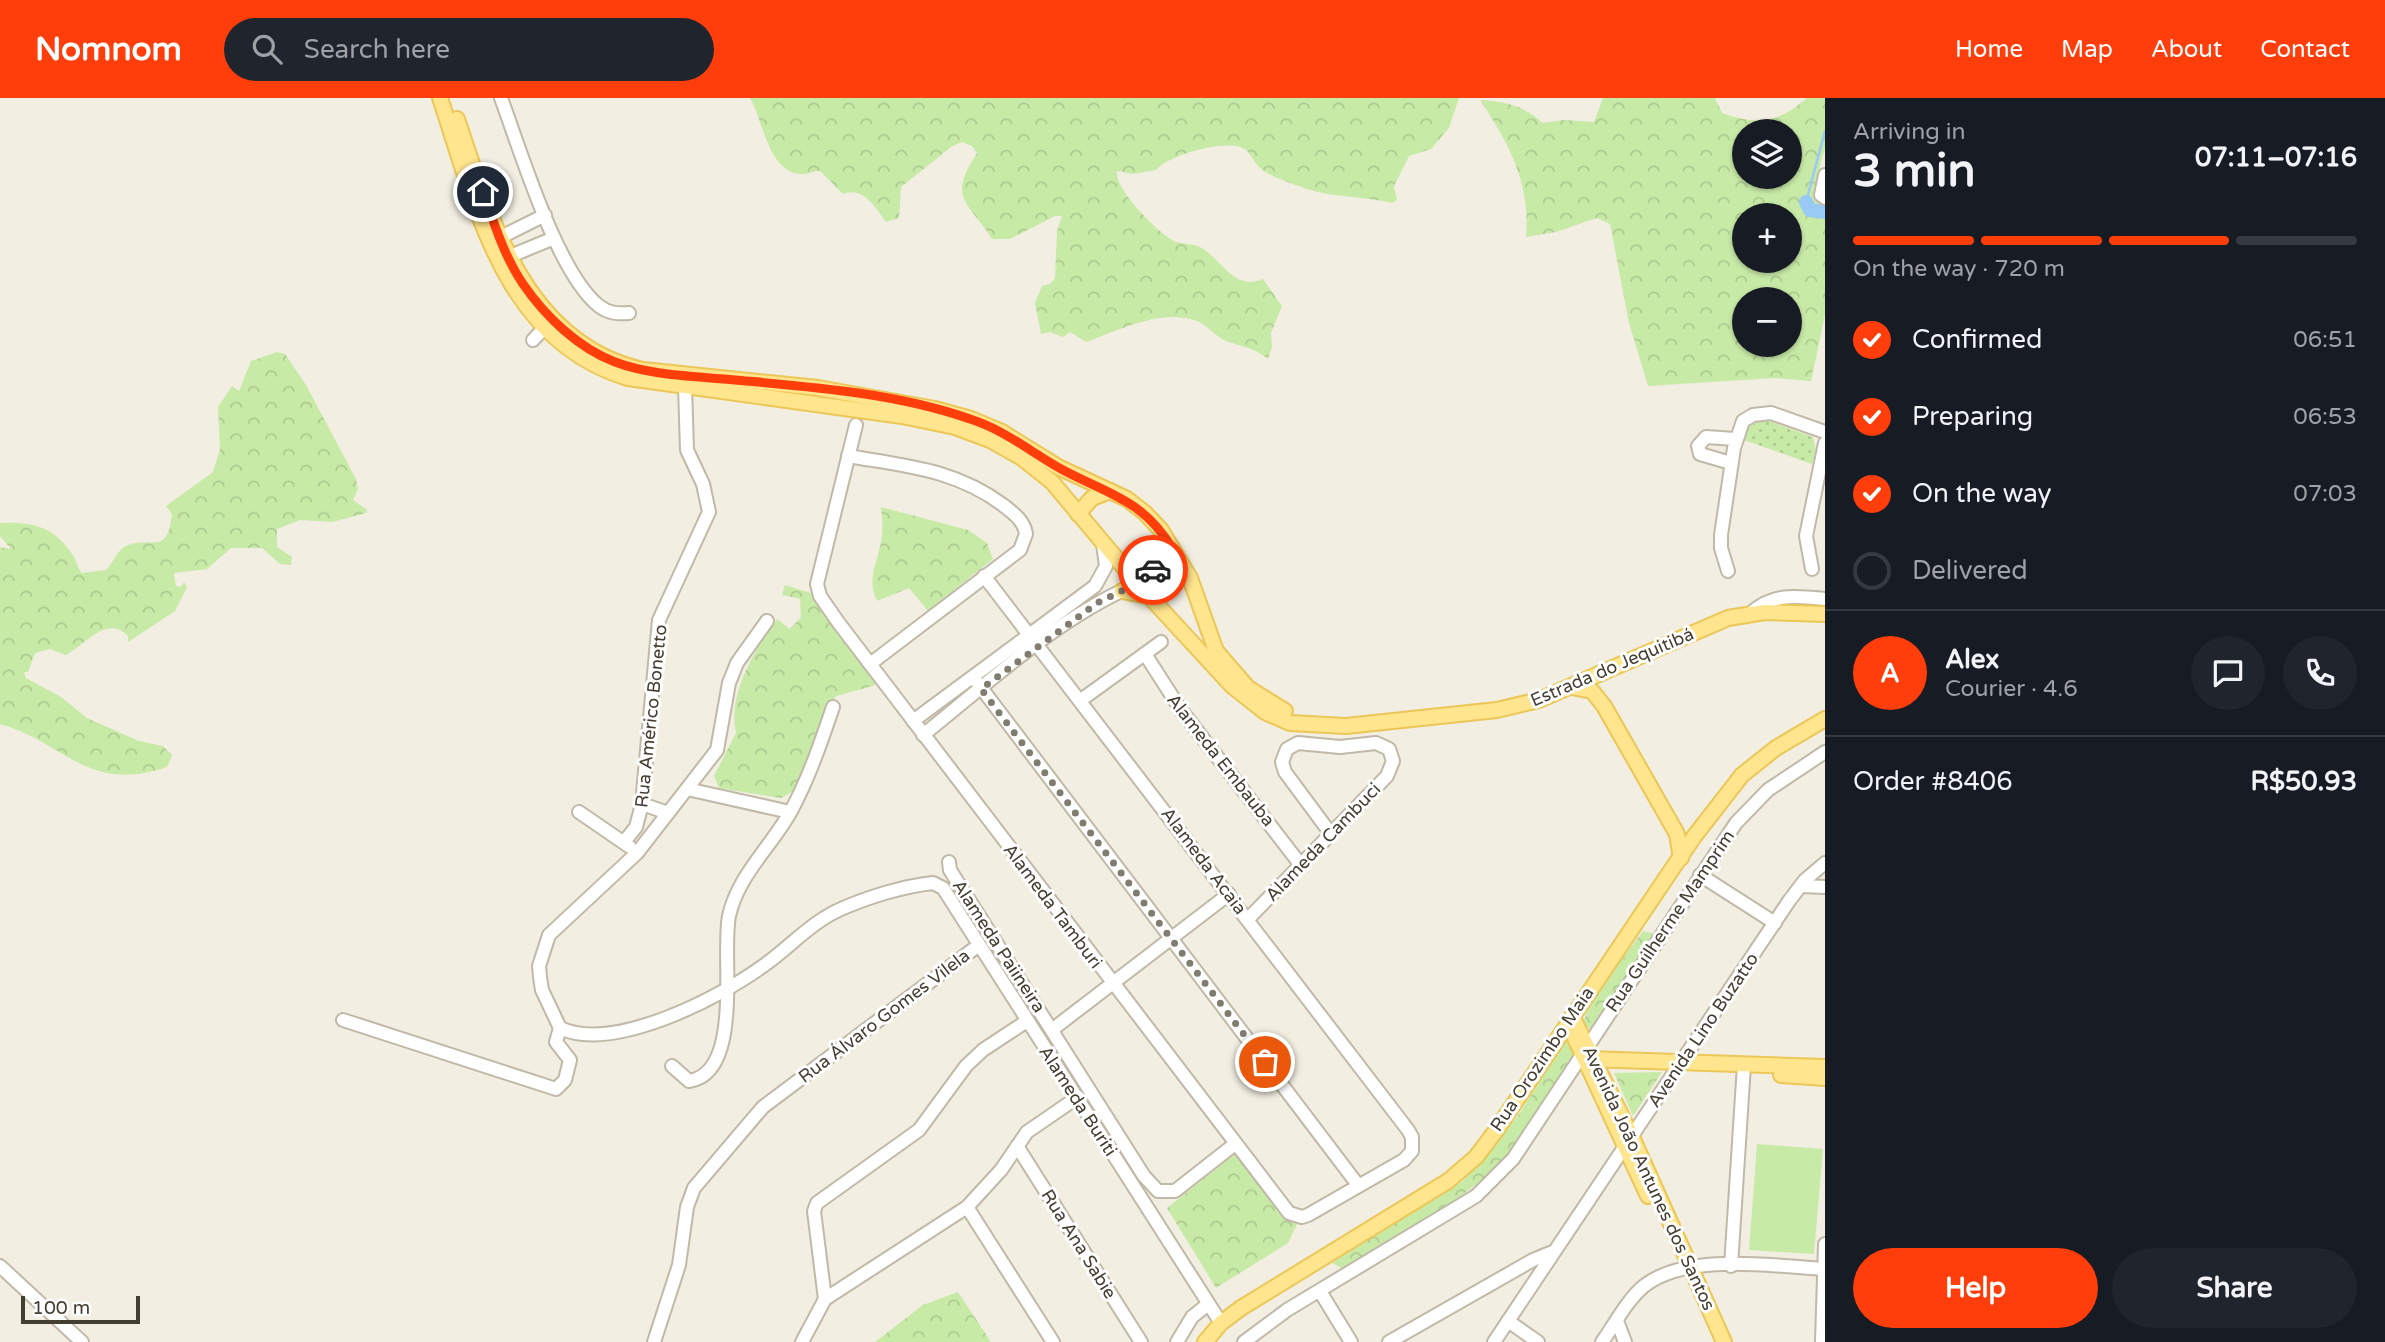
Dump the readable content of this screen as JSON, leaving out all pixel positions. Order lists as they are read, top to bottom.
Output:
{
  "streets": {
    "main road": ["Estrada do Jequitibá", "Rua Orozimbo Maia", "Avenida João Antunes dos Santos"],
    "street": [
      "Rua Américo Bonetto",
      "Alameda Embauba",
      "Alameda Cambuci",
      "Alameda Acaia",
      "Alameda Tamburi",
      "Rua Guilherme Mamprim",
      "Alameda Paiineira",
      "Rua Álvaro Gomes Vilela",
      "Avenida Lino Buzatto",
      "Alameda Buriti",
      "Rua Ana Sabie"
    ]
  },
  "crossings": [
    ["Estrada do Jequitibá", "Rua Américo Bonetto"],
    ["Alameda Embauba", "Alameda Cambuci"],
    ["Alameda Cambuci", "Alameda Acaia"],
    ["Alameda Acaia", "Alameda Tamburi"],
    ["Alameda Tamburi", "Alameda Paiineira"],
    ["Rua Guilherme Mamprim", "Avenida João Antunes dos Santos"],
    ["Rua Álvaro Gomes Vilela", "Alameda Buriti"],
    ["Avenida Lino Buzatto", "Avenida João Antunes dos Santos"],
    ["Rua Orozimbo Maia", "Alameda Buriti"],
    ["Rua Orozimbo Maia", "Avenida João Antunes dos Santos"]
  ],
  "scale_bar": "100 m",
  "page": {
    "header": "Nomnom",
    "search": "Search here",
    "nav": [
      "Home",
      "Map",
      "About",
      "Contact"
    ],
    "heading": ["3 min", "Arriving in", "07:11–07:16"],
    "panel": [
      "Alex",
      "Courier · 4.6",
      "Order #8406",
      "R$50.93"
    ],
    "map_buttons": ["+", "−"],
    "bar": "On the way · 720 m",
    "list": [
      ["Confirmed", "06:51"],
      ["Preparing", "06:53"],
      ["On the way", "07:03"],
      "Delivered"
    ],
    "round": "A",
    "buttons": ["Help", "Share"],
    "scale": "100 m"
  }
}
